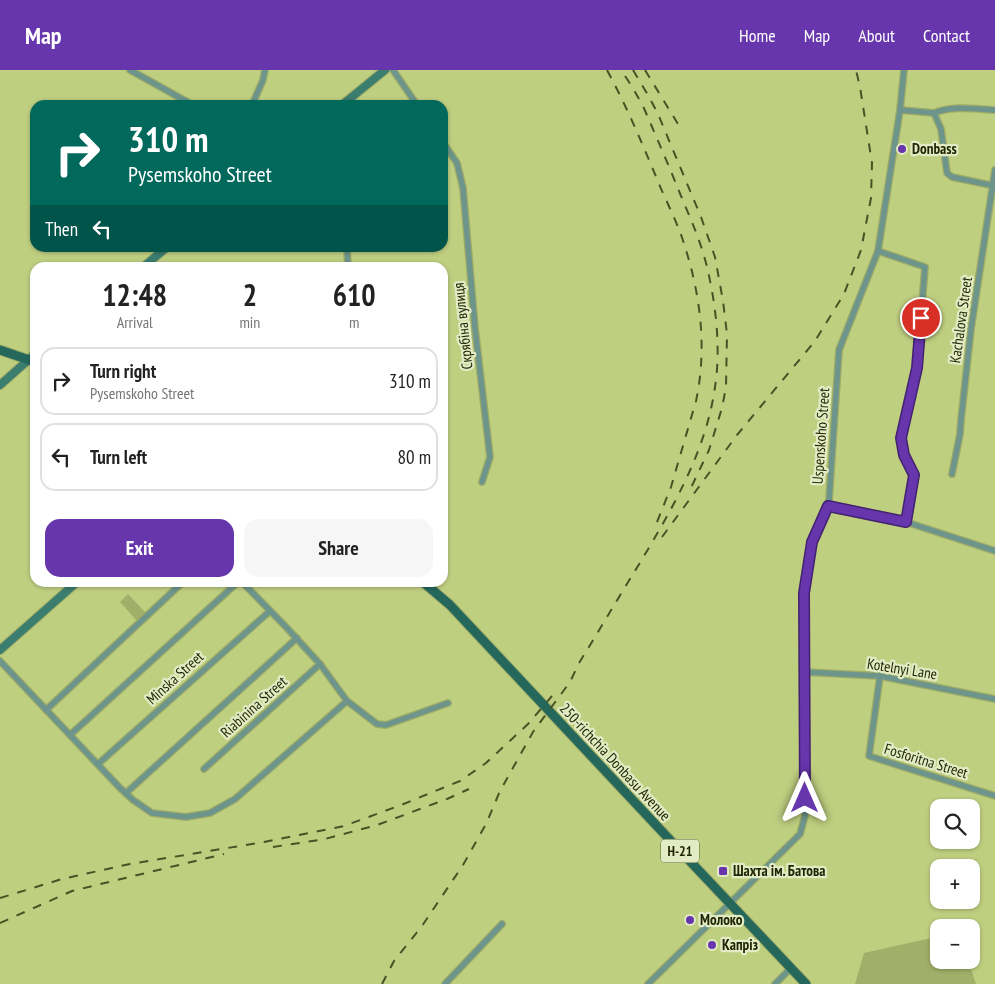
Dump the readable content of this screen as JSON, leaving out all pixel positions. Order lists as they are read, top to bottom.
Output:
{
  "streets": {
    "main road": ["250-richchia Donbasu Avenue", "Н-21"],
    "street": [
      "Kachalova Street",
      "Скрябіна вулиця",
      "Uspenskoho Street",
      "Kotelnyi Lane",
      "Minska Street",
      "Riabinina Street",
      "Fosforitna Street"
    ]
  },
  "crossings": [
    ["Uspenskoho Street", "Kotelnyi Lane"],
    ["Uspenskoho Street", "250-richchia Donbasu Avenue"],
    ["Kotelnyi Lane", "Fosforitna Street"]
  ],
  "places": {
    "other": ["Donbass", "Молоко", "Капріз"],
    "transit": ["Шахта ім. Батова"]
  },
  "page": {
    "header": "Map",
    "nav": [
      "Home",
      "Map",
      "About",
      "Contact"
    ],
    "turn": ["310 m", "Pysemskoho Street"],
    "then": "Then",
    "eta": [
      "12:48",
      "Arrival",
      "2",
      "min",
      "610",
      "m"
    ],
    "list": [
      {
        "name": "Turn right",
        "note": "Pysemskoho Street",
        "value": "310 m"
      },
      {
        "name": "Turn left",
        "value": "80 m"
      }
    ],
    "buttons": ["Exit", "Share"],
    "map_buttons": ["+", "−"]
  }
}
